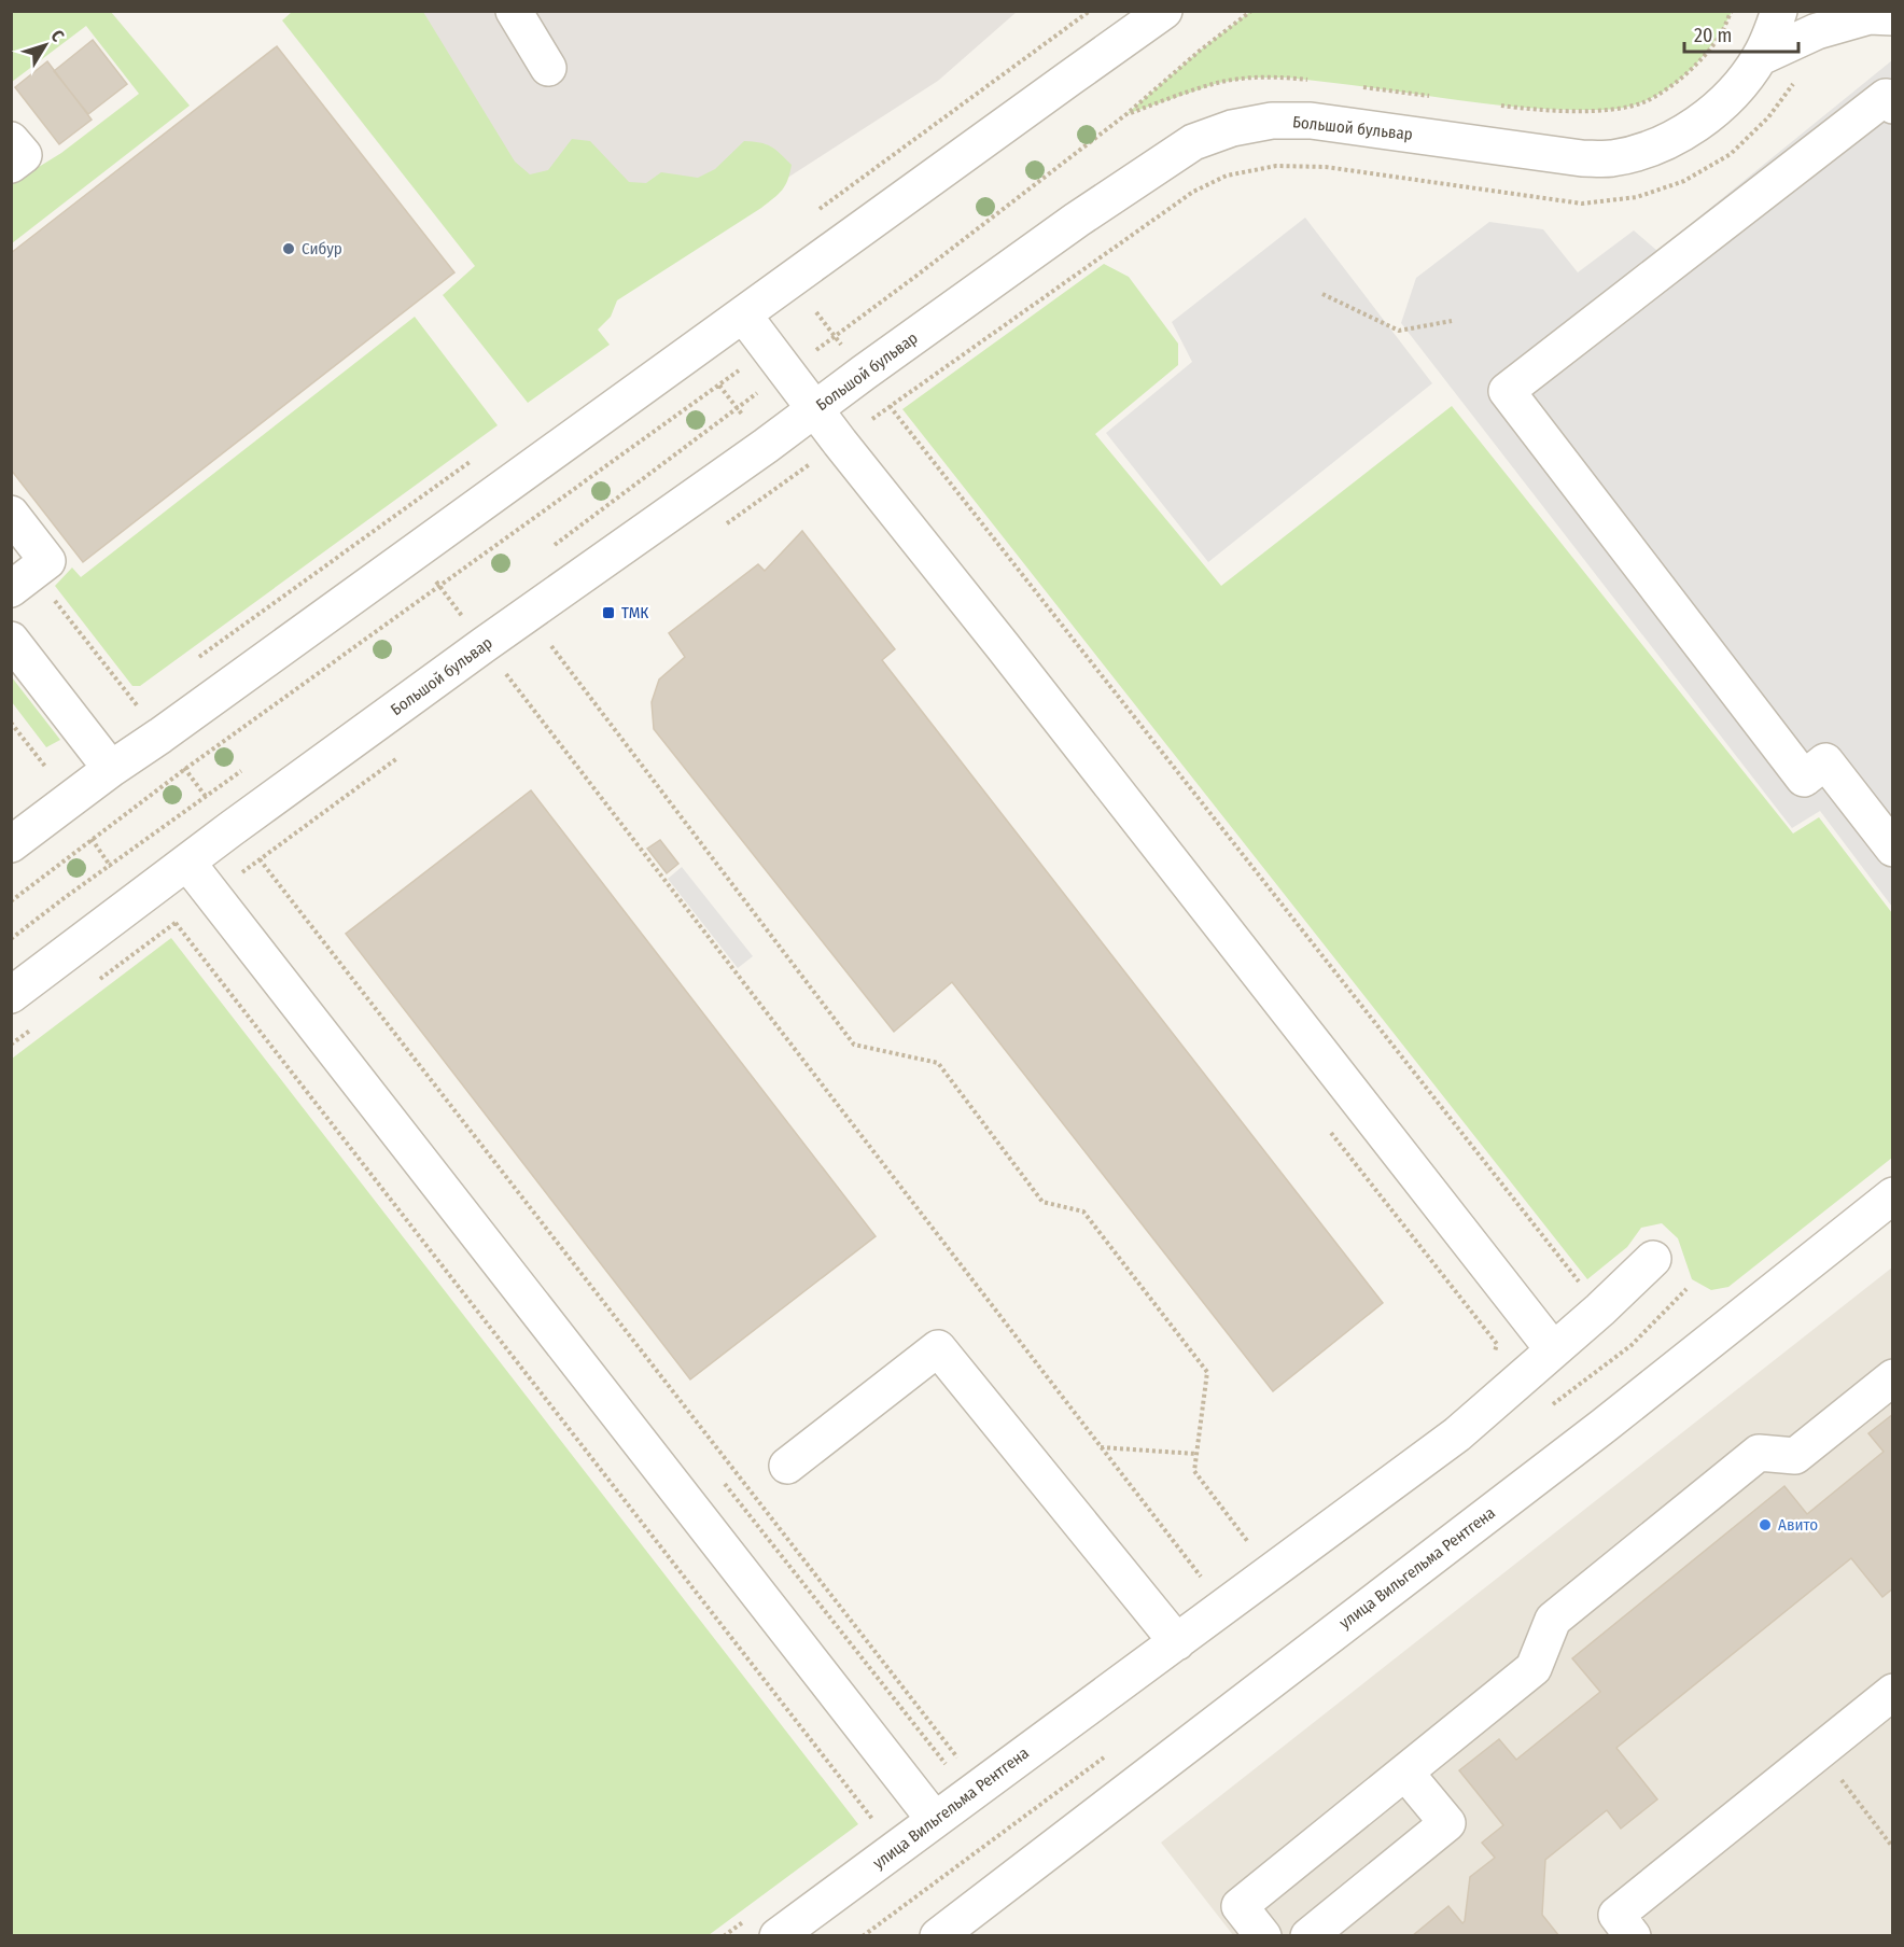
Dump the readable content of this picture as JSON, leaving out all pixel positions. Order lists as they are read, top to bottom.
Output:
{
  "streets": {
    "street": ["Большой бульвар", "улица Вильгельма Рентгена"]
  },
  "places": {
    "other": ["Сибур", "Авито"],
    "transit": ["ТМК"]
  },
  "scale_bar": "20 m",
  "north": "top right"
}
